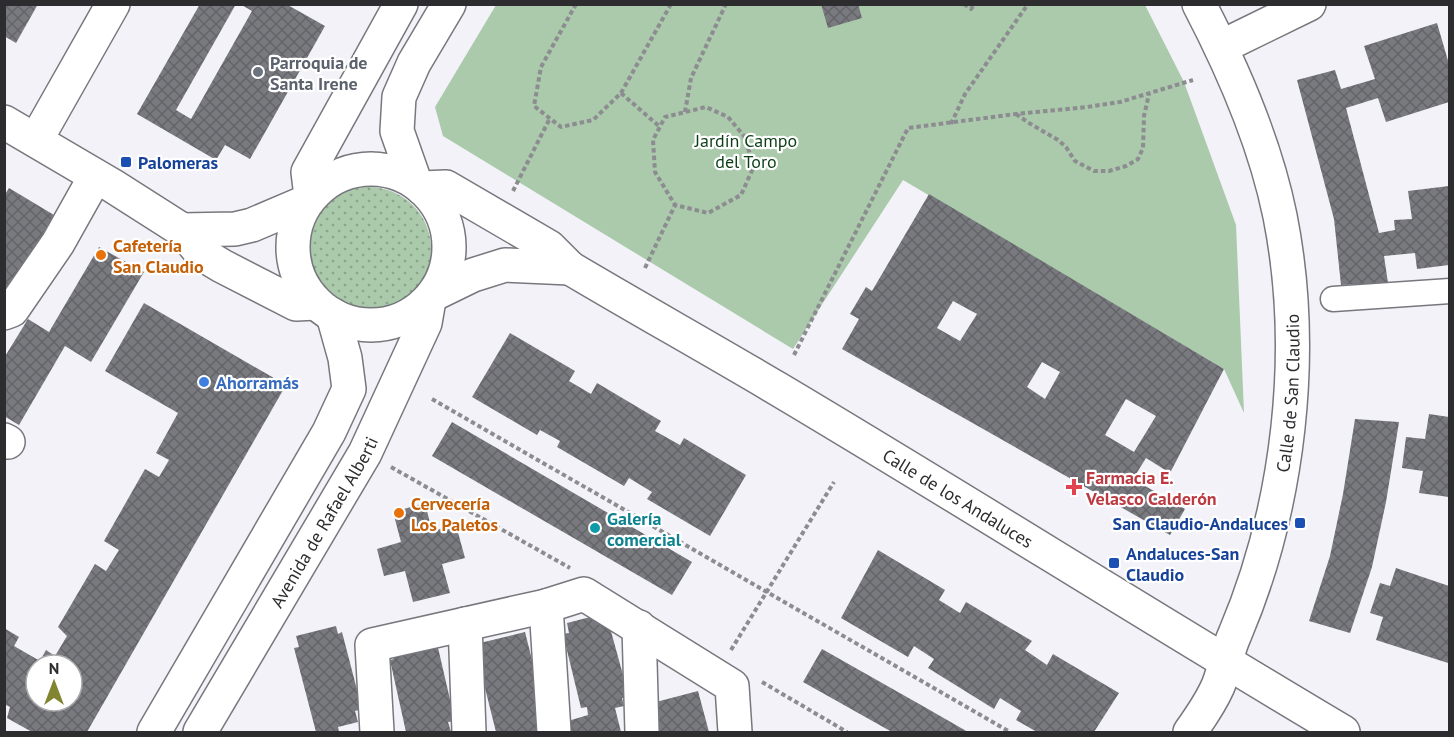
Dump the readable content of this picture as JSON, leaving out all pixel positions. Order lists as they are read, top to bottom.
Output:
{
  "streets": {
    "street": ["Calle de San Claudio", "Calle de los Andaluces", "Avenida de Rafael Alberti"]
  },
  "crossings": [
    ["Calle de San Claudio", "Calle de los Andaluces"],
    ["Calle de los Andaluces", "Avenida de Rafael Alberti"]
  ],
  "parks": ["Jardín Campo del Toro"],
  "places": {
    "other": [
      "Parroquia de Santa Irene",
      "Cafetería San Claudio",
      "Ahorramás",
      "Cervecería Los Paletos",
      "Galería comercial"
    ],
    "transit": ["Palomeras", "San Claudio-Andaluces", "Andaluces-San Claudio"],
    "health": ["Farmacia E. Velasco Calderón"]
  },
  "north": "top"
}
